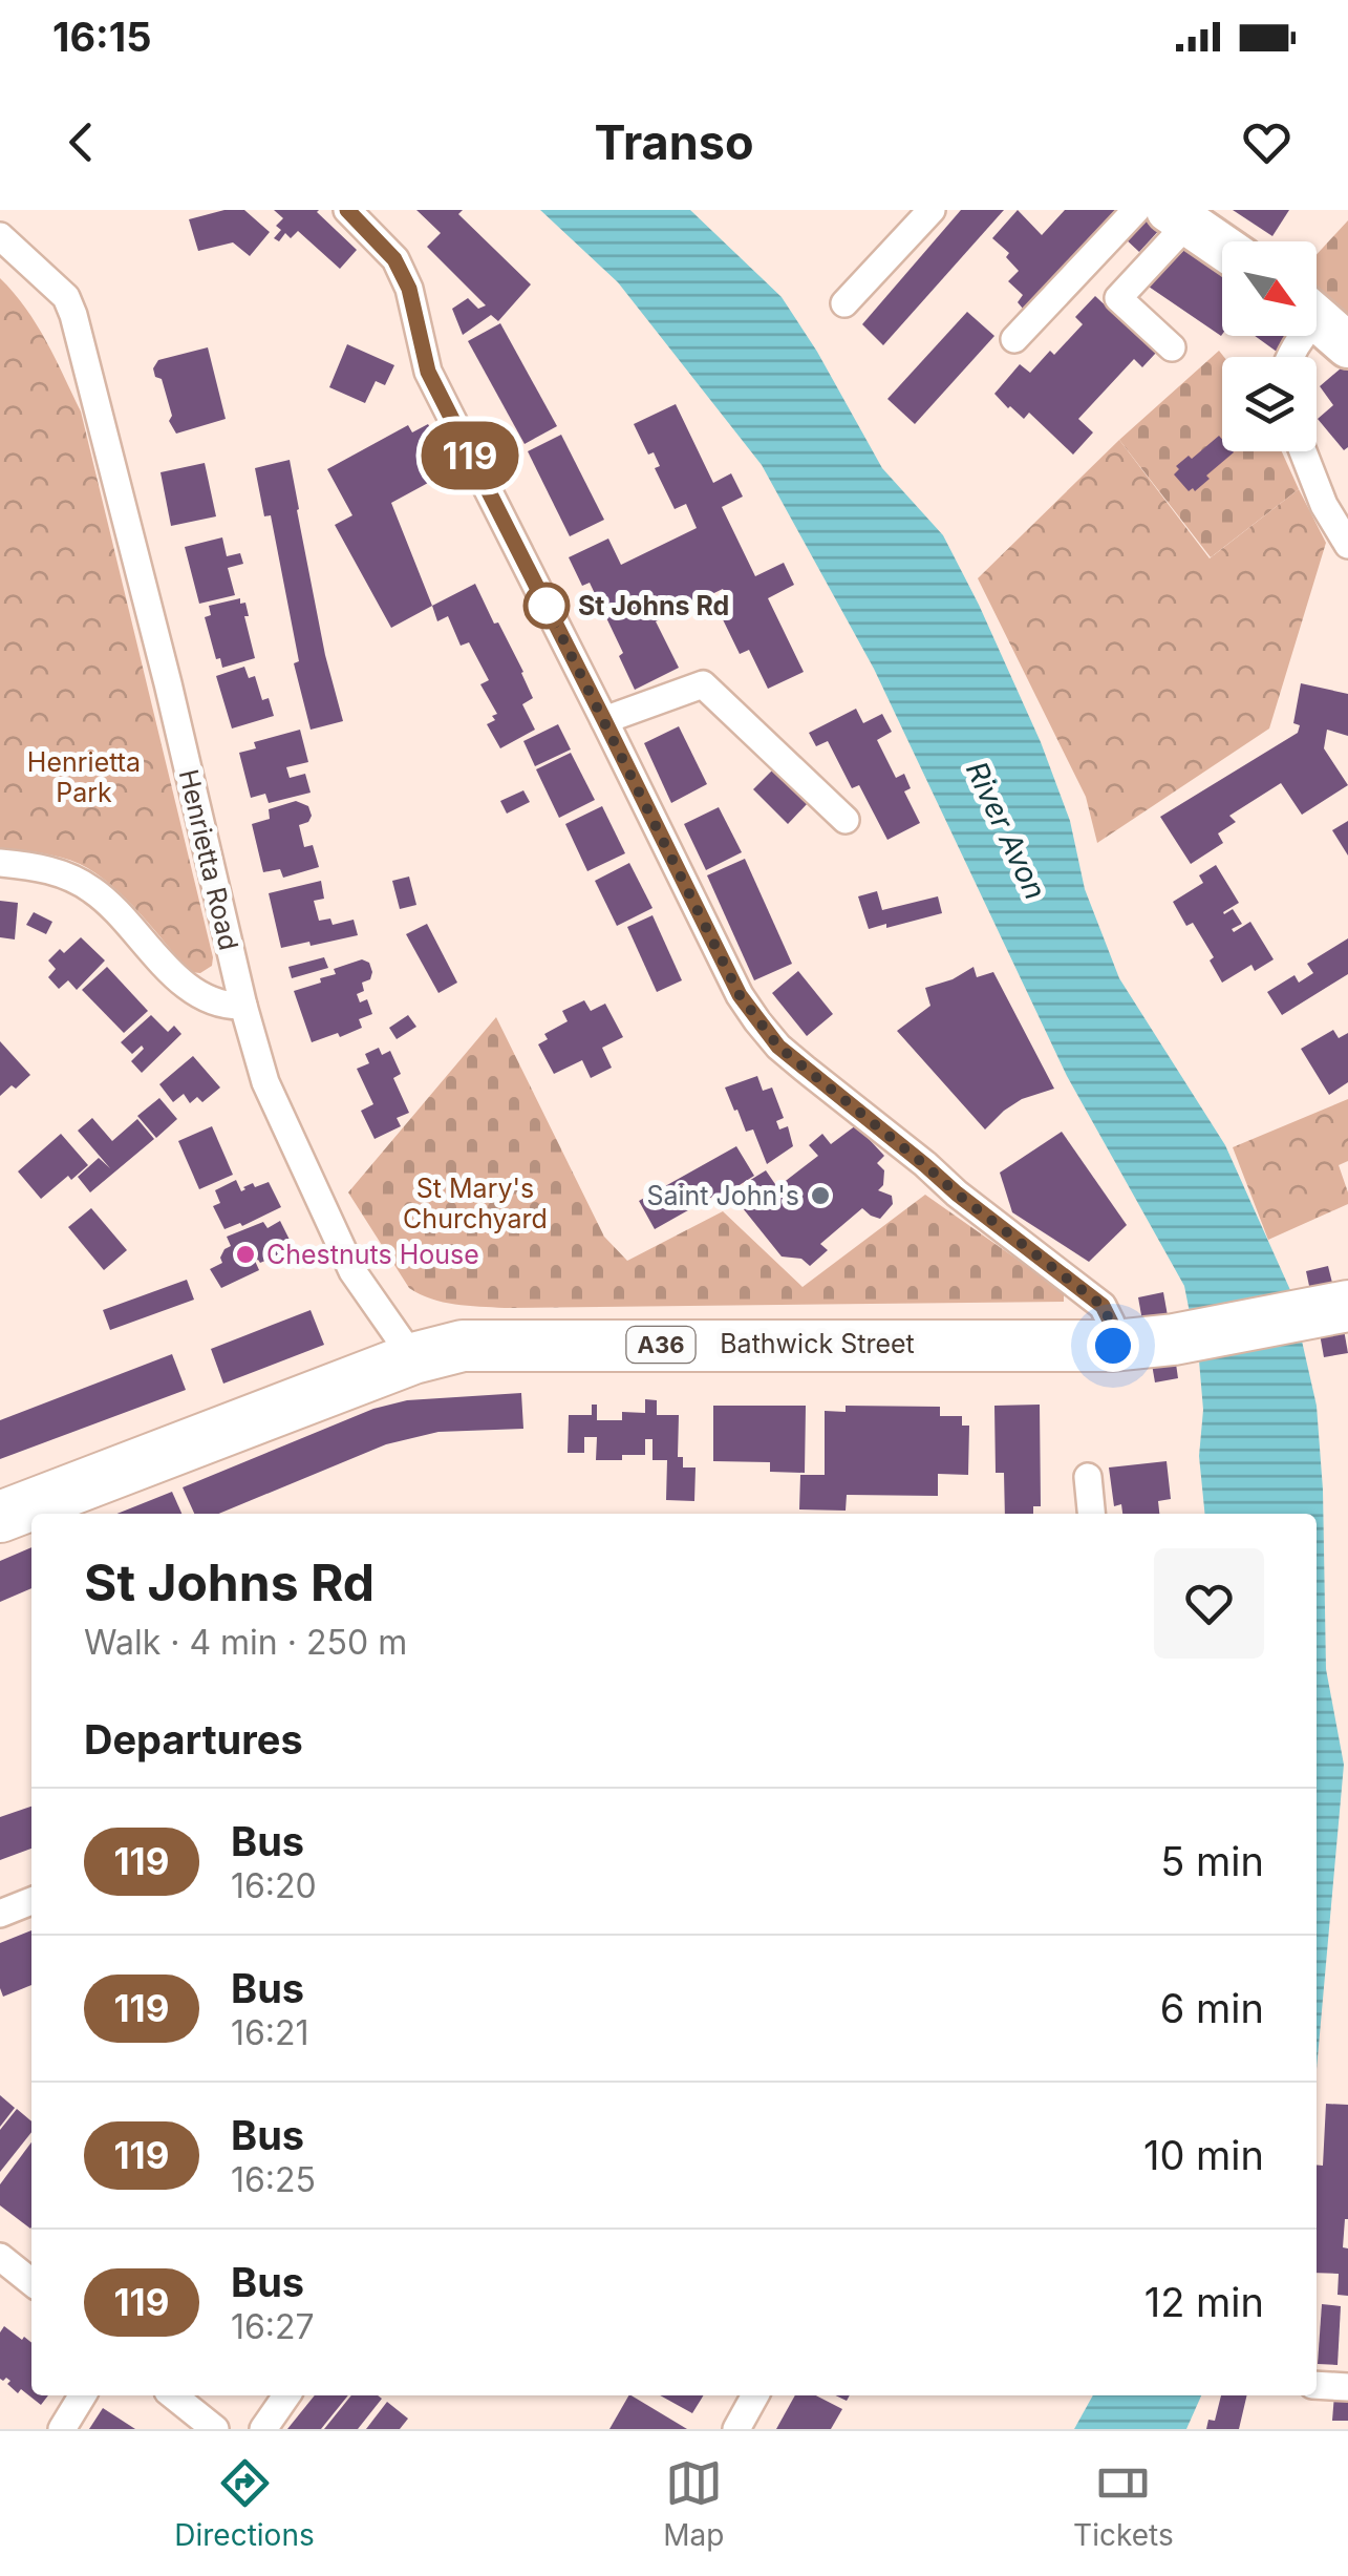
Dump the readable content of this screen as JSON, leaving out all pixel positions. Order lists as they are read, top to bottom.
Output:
{
  "streets": {
    "highway": ["Bathwick Street", "A36"],
    "street": ["Henrietta Road"]
  },
  "crossings": [
    ["Henrietta Road", "Bathwick Street"]
  ],
  "water": ["River Avon"],
  "parks": ["Henrietta Park", "St Mary's Churchyard"],
  "places": ["St Johns Rd", "Saint John's", "Chestnuts House"],
  "lines": ["bus line 119"],
  "north": "bottom right",
  "page": {
    "status": "16:15",
    "header": "Transo",
    "on_map": "119",
    "heading": [
      ["St Johns Rd", "Walk · 4 min · 250 m"],
      "Departures"
    ],
    "list": [
      {
        "mark": "119",
        "name": "Bus",
        "note": "16:20",
        "value": "5 min"
      },
      {
        "mark": "119",
        "name": "Bus",
        "note": "16:21",
        "value": "6 min"
      },
      {
        "mark": "119",
        "name": "Bus",
        "note": "16:25",
        "value": "10 min"
      },
      {
        "mark": "119",
        "name": "Bus",
        "note": "16:27",
        "value": "12 min"
      }
    ],
    "tabs": ["Directions", "Map", "Tickets"]
  }
}
